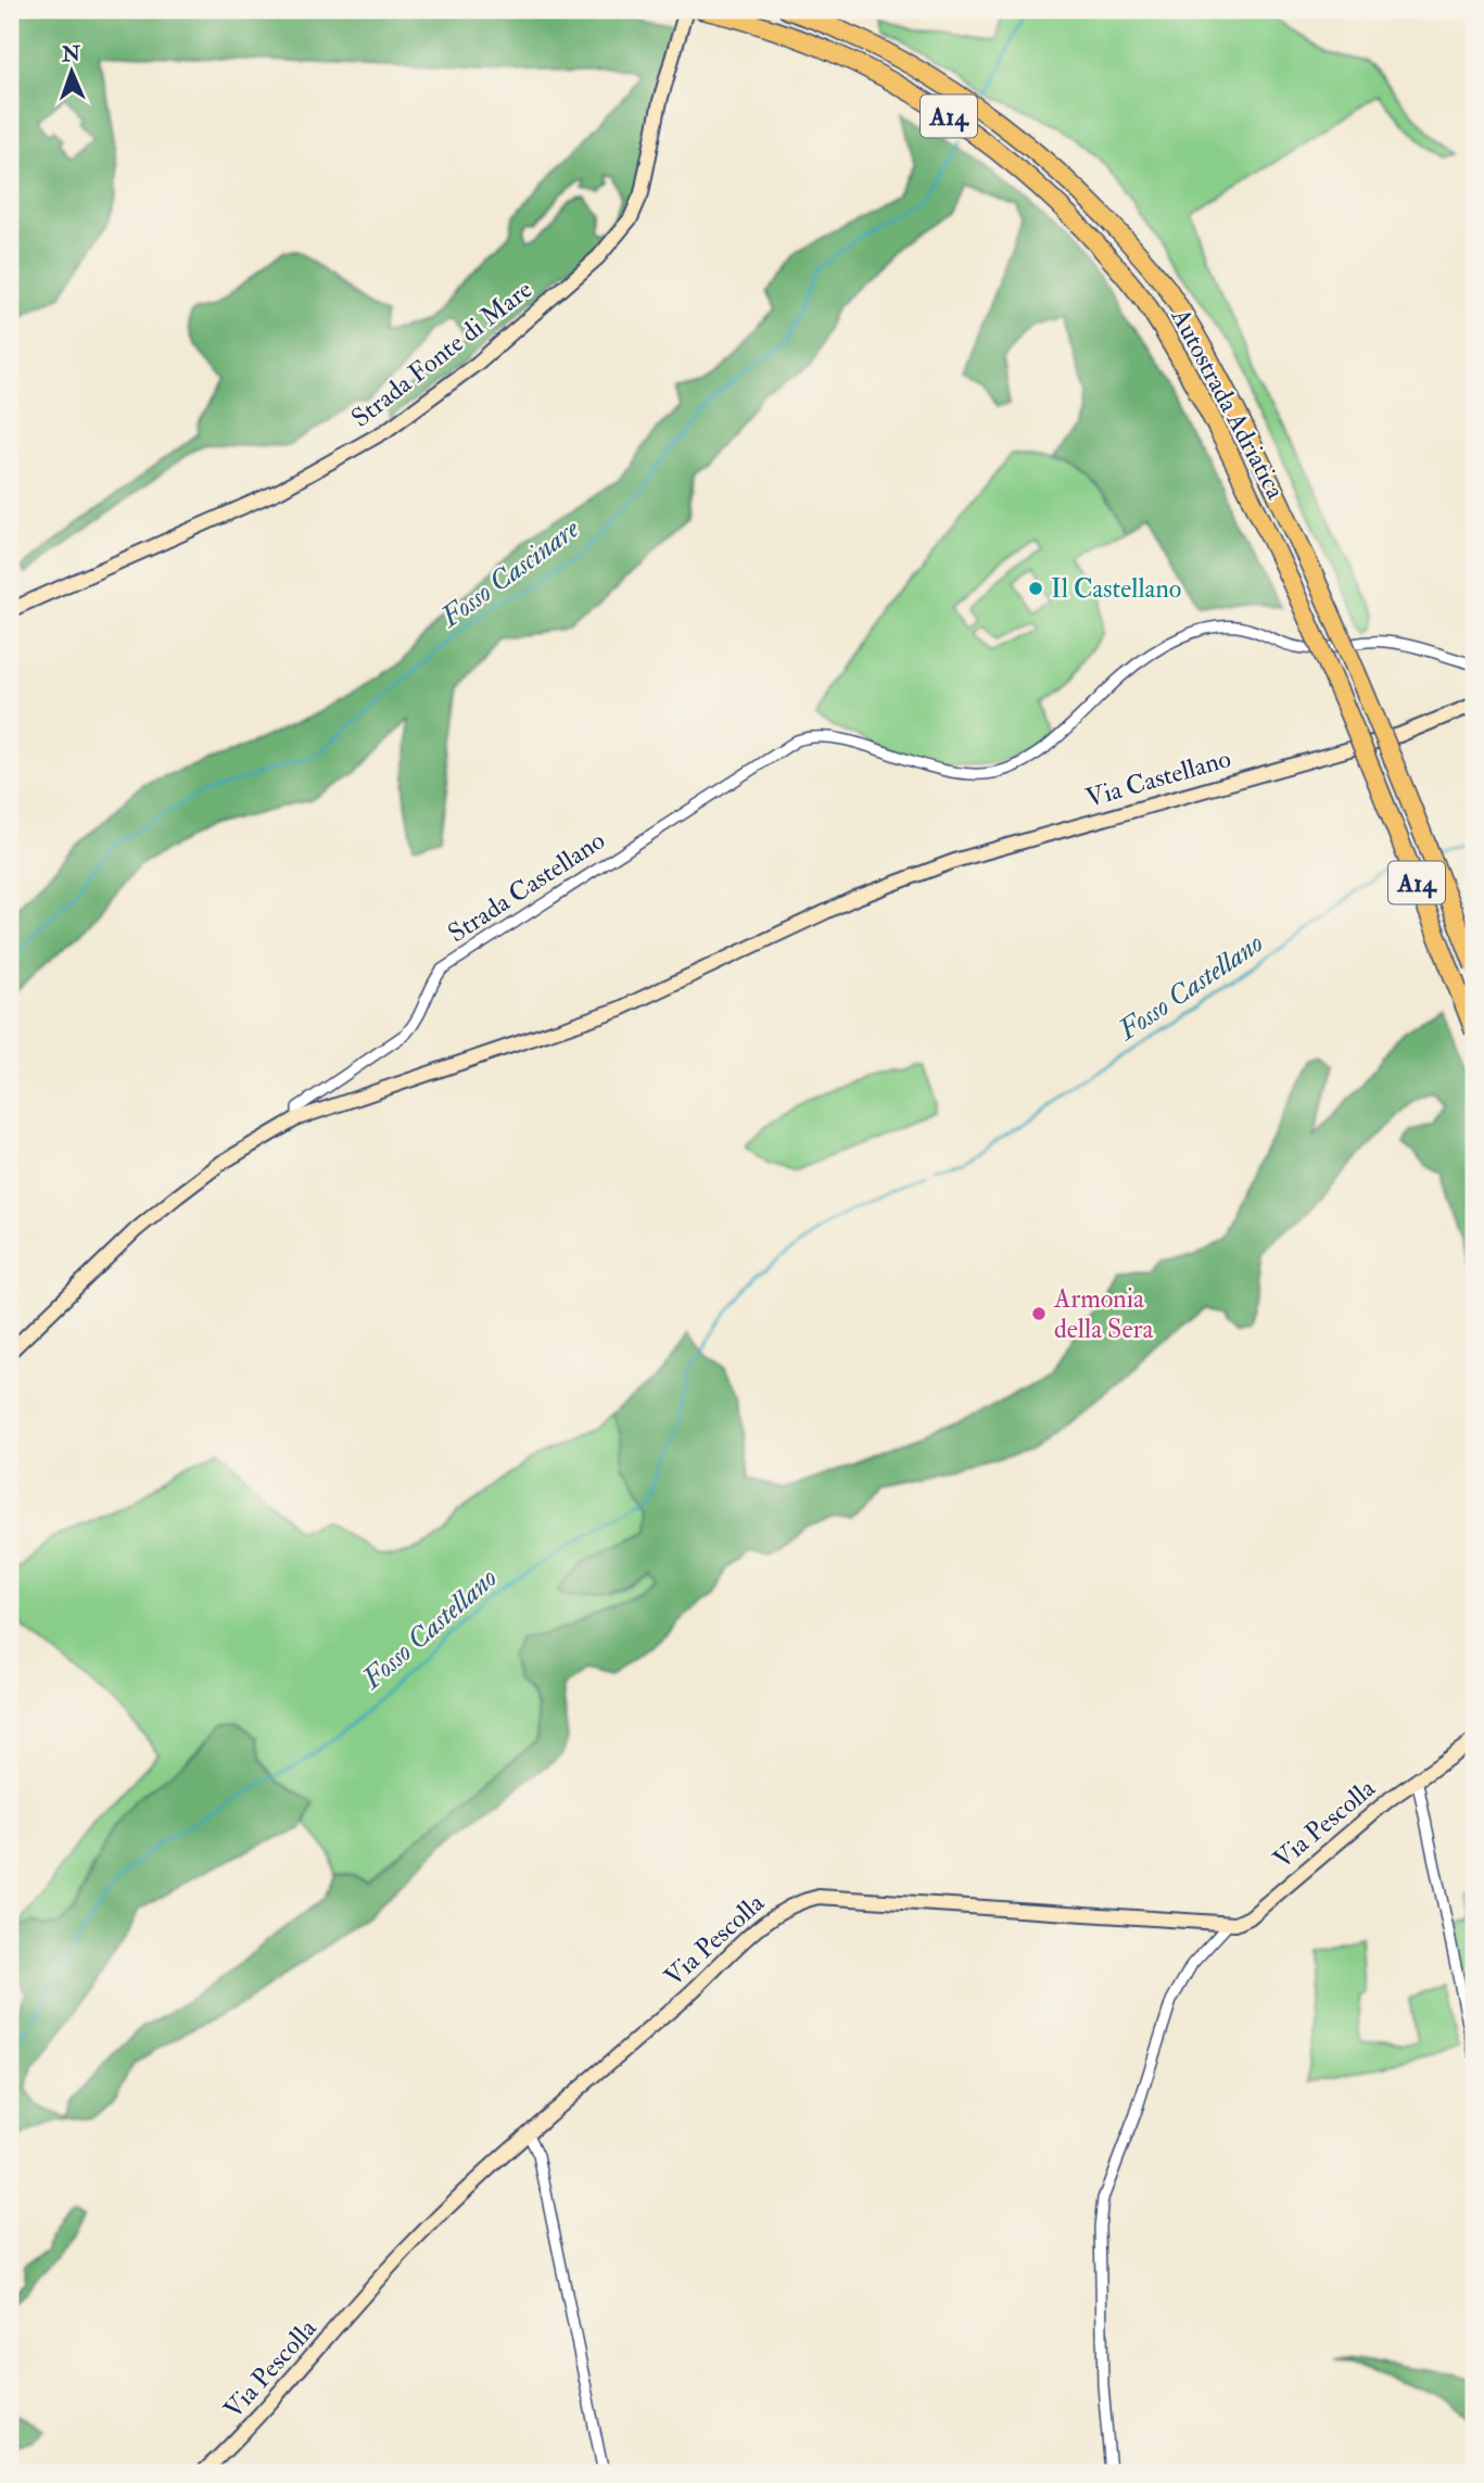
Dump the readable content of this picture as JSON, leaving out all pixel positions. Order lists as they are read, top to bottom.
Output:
{
  "streets": {
    "highway": ["A14", "Autostrada Adriatica"],
    "street": [
      "Strada Fonte di Mare",
      "Via Castellano",
      "Strada Castellano",
      "Via Pescolla"
    ]
  },
  "crossings": [
    ["Via Castellano", "Strada Castellano"]
  ],
  "water": ["Fosso Cascinare", "Fosso Castellano"],
  "places": ["Il Castellano", "Armonia della Sera"],
  "north": "top"
}
